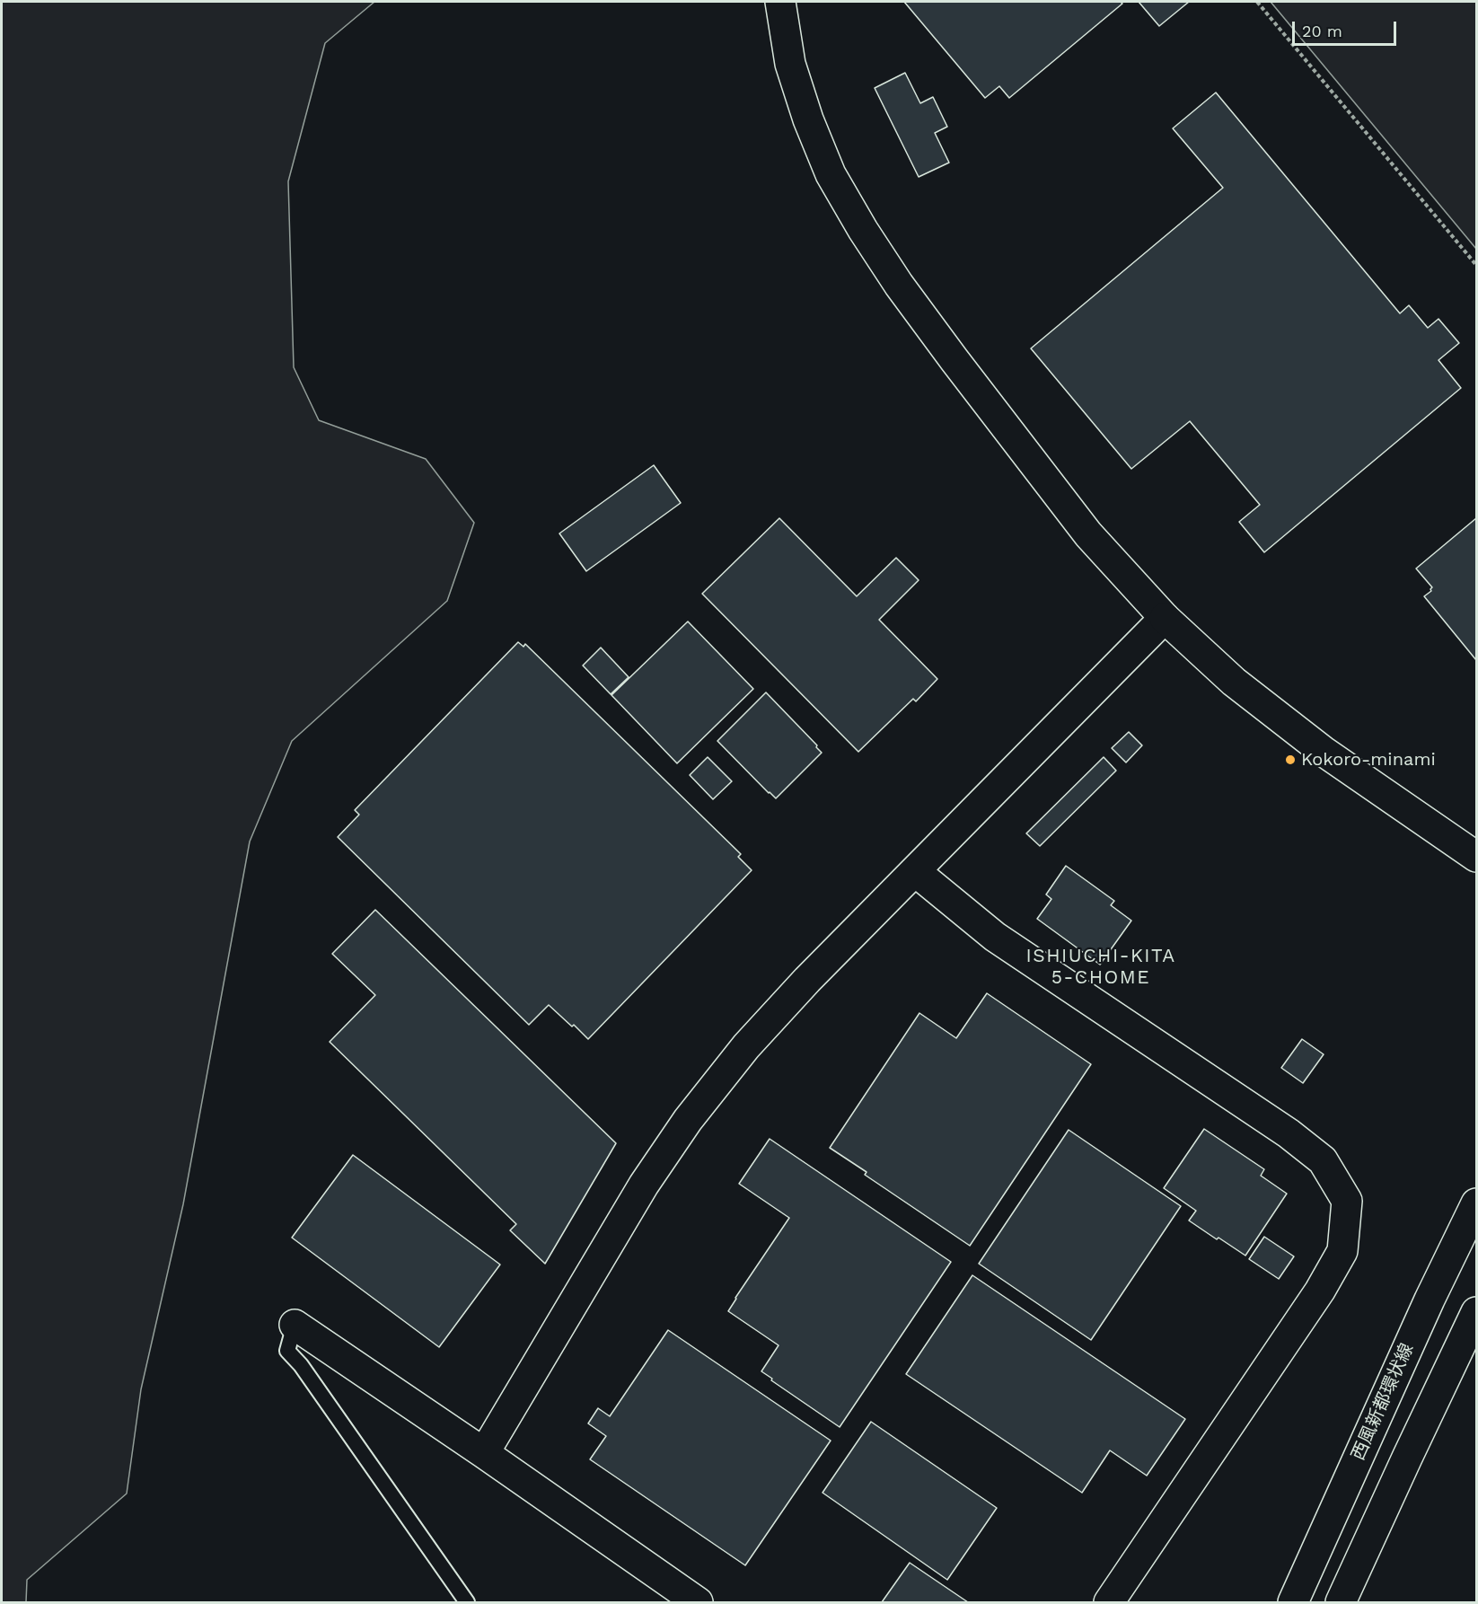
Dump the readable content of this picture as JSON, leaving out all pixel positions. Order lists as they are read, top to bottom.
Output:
{
  "streets": {
    "street": ["西風新都環状線"]
  },
  "districts": ["ISHIUCHI-KITA 5-CHOME"],
  "places": ["Kokoro-minami"],
  "scale_bar": "20 m"
}
